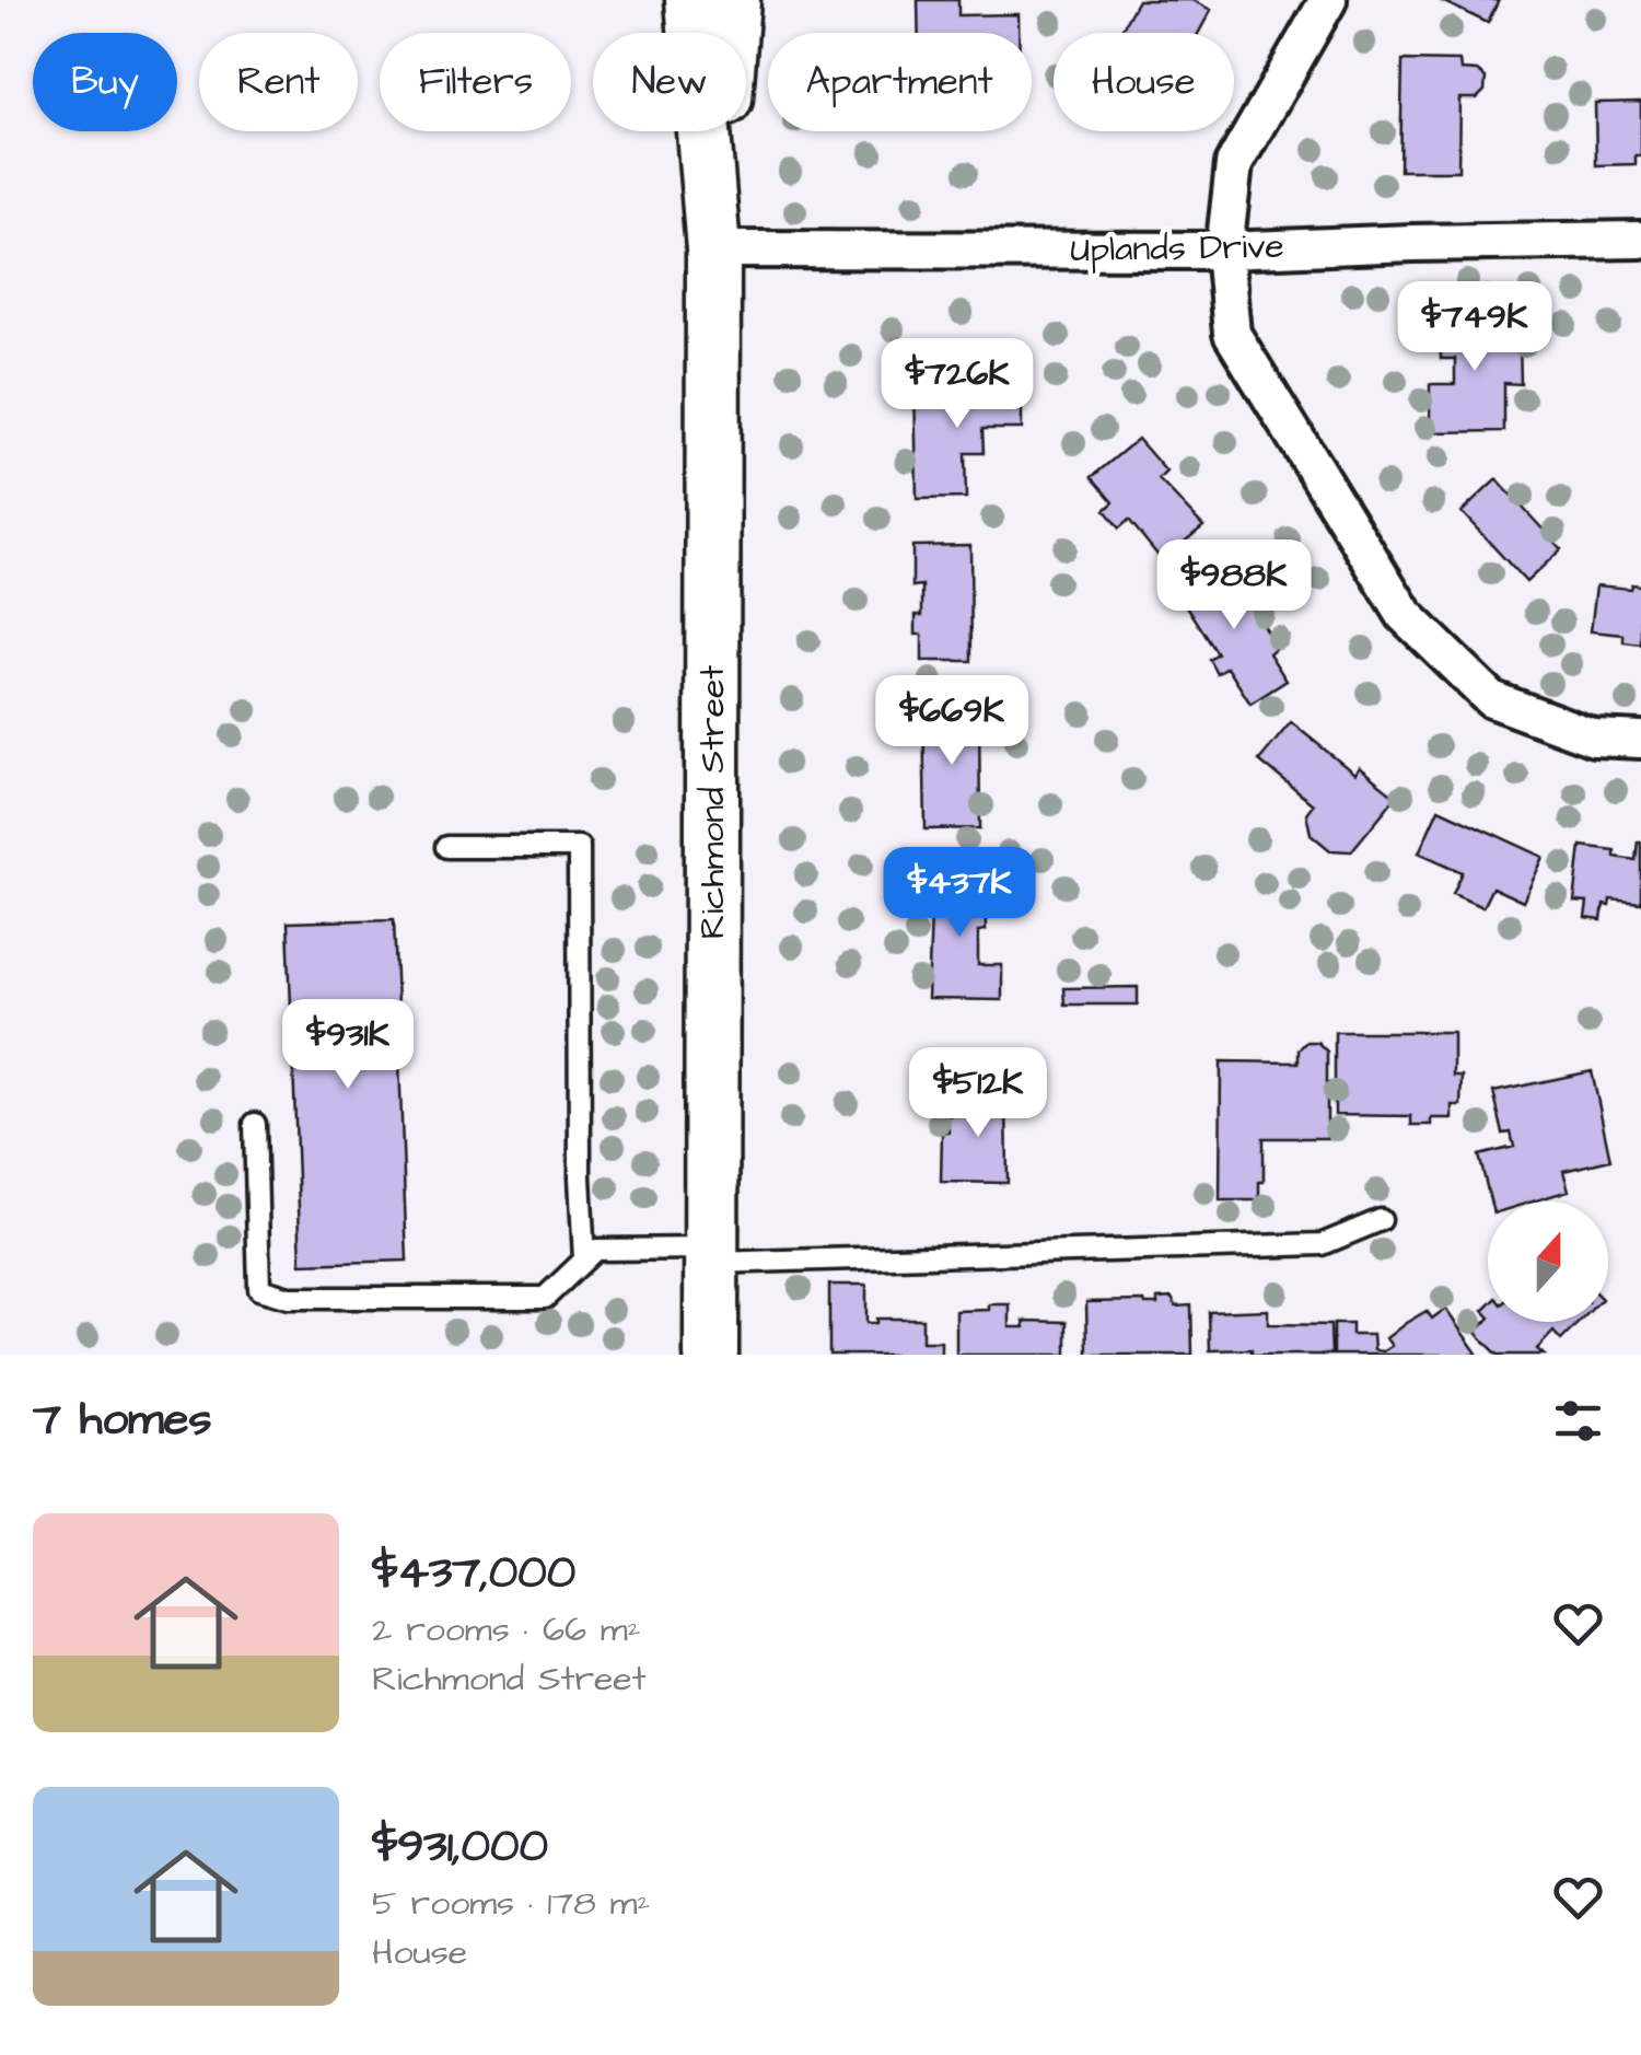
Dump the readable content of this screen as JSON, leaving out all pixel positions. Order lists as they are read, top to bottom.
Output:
{
  "streets": {
    "main road": ["Richmond Street"],
    "street": ["Uplands Drive"]
  },
  "crossings": [
    ["Uplands Drive", "Richmond Street"]
  ],
  "north": "top",
  "page": {
    "chip": [
      "Buy",
      "Rent",
      "Filters",
      "New",
      "Apartment",
      "House"
    ],
    "price": [
      "$749K",
      "$726K",
      "$988K",
      "$669K",
      "$437K",
      "$931K",
      "$512K"
    ],
    "heading": "7 homes",
    "list": [
      {
        "name": "$437,000",
        "note": "2 rooms · 66 m² · Richmond Street"
      },
      {
        "name": "$931,000",
        "note": "5 rooms · 178 m² · House"
      }
    ]
  }
}
